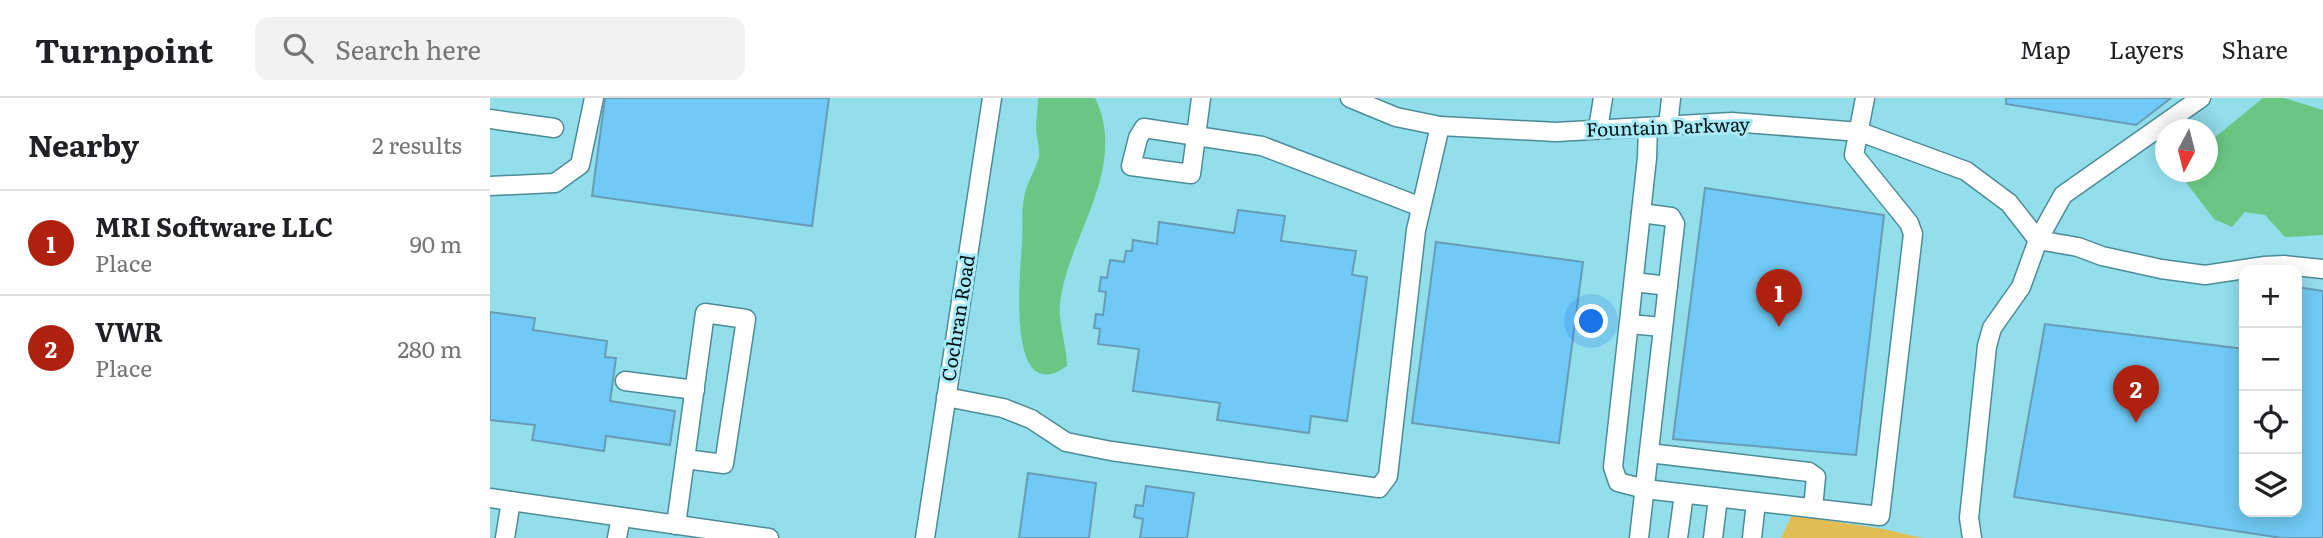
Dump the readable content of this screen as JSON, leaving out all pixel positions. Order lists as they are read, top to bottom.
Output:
{
  "streets": {
    "street": ["Fountain Parkway", "Cochran Road"]
  },
  "north": "bottom",
  "page": {
    "header": "Turnpoint",
    "search": "Search here",
    "nav": ["Map", "Layers", "Share"],
    "heading": ["Nearby", "2 results"],
    "list": [
      {
        "mark": "1",
        "name": "MRI Software LLC",
        "note": "Place",
        "value": "90 m"
      },
      {
        "mark": "2",
        "name": "VWR",
        "note": "Place",
        "value": "280 m"
      }
    ],
    "map_buttons": ["+", "−"],
    "pins": ["1", "2"]
  }
}
